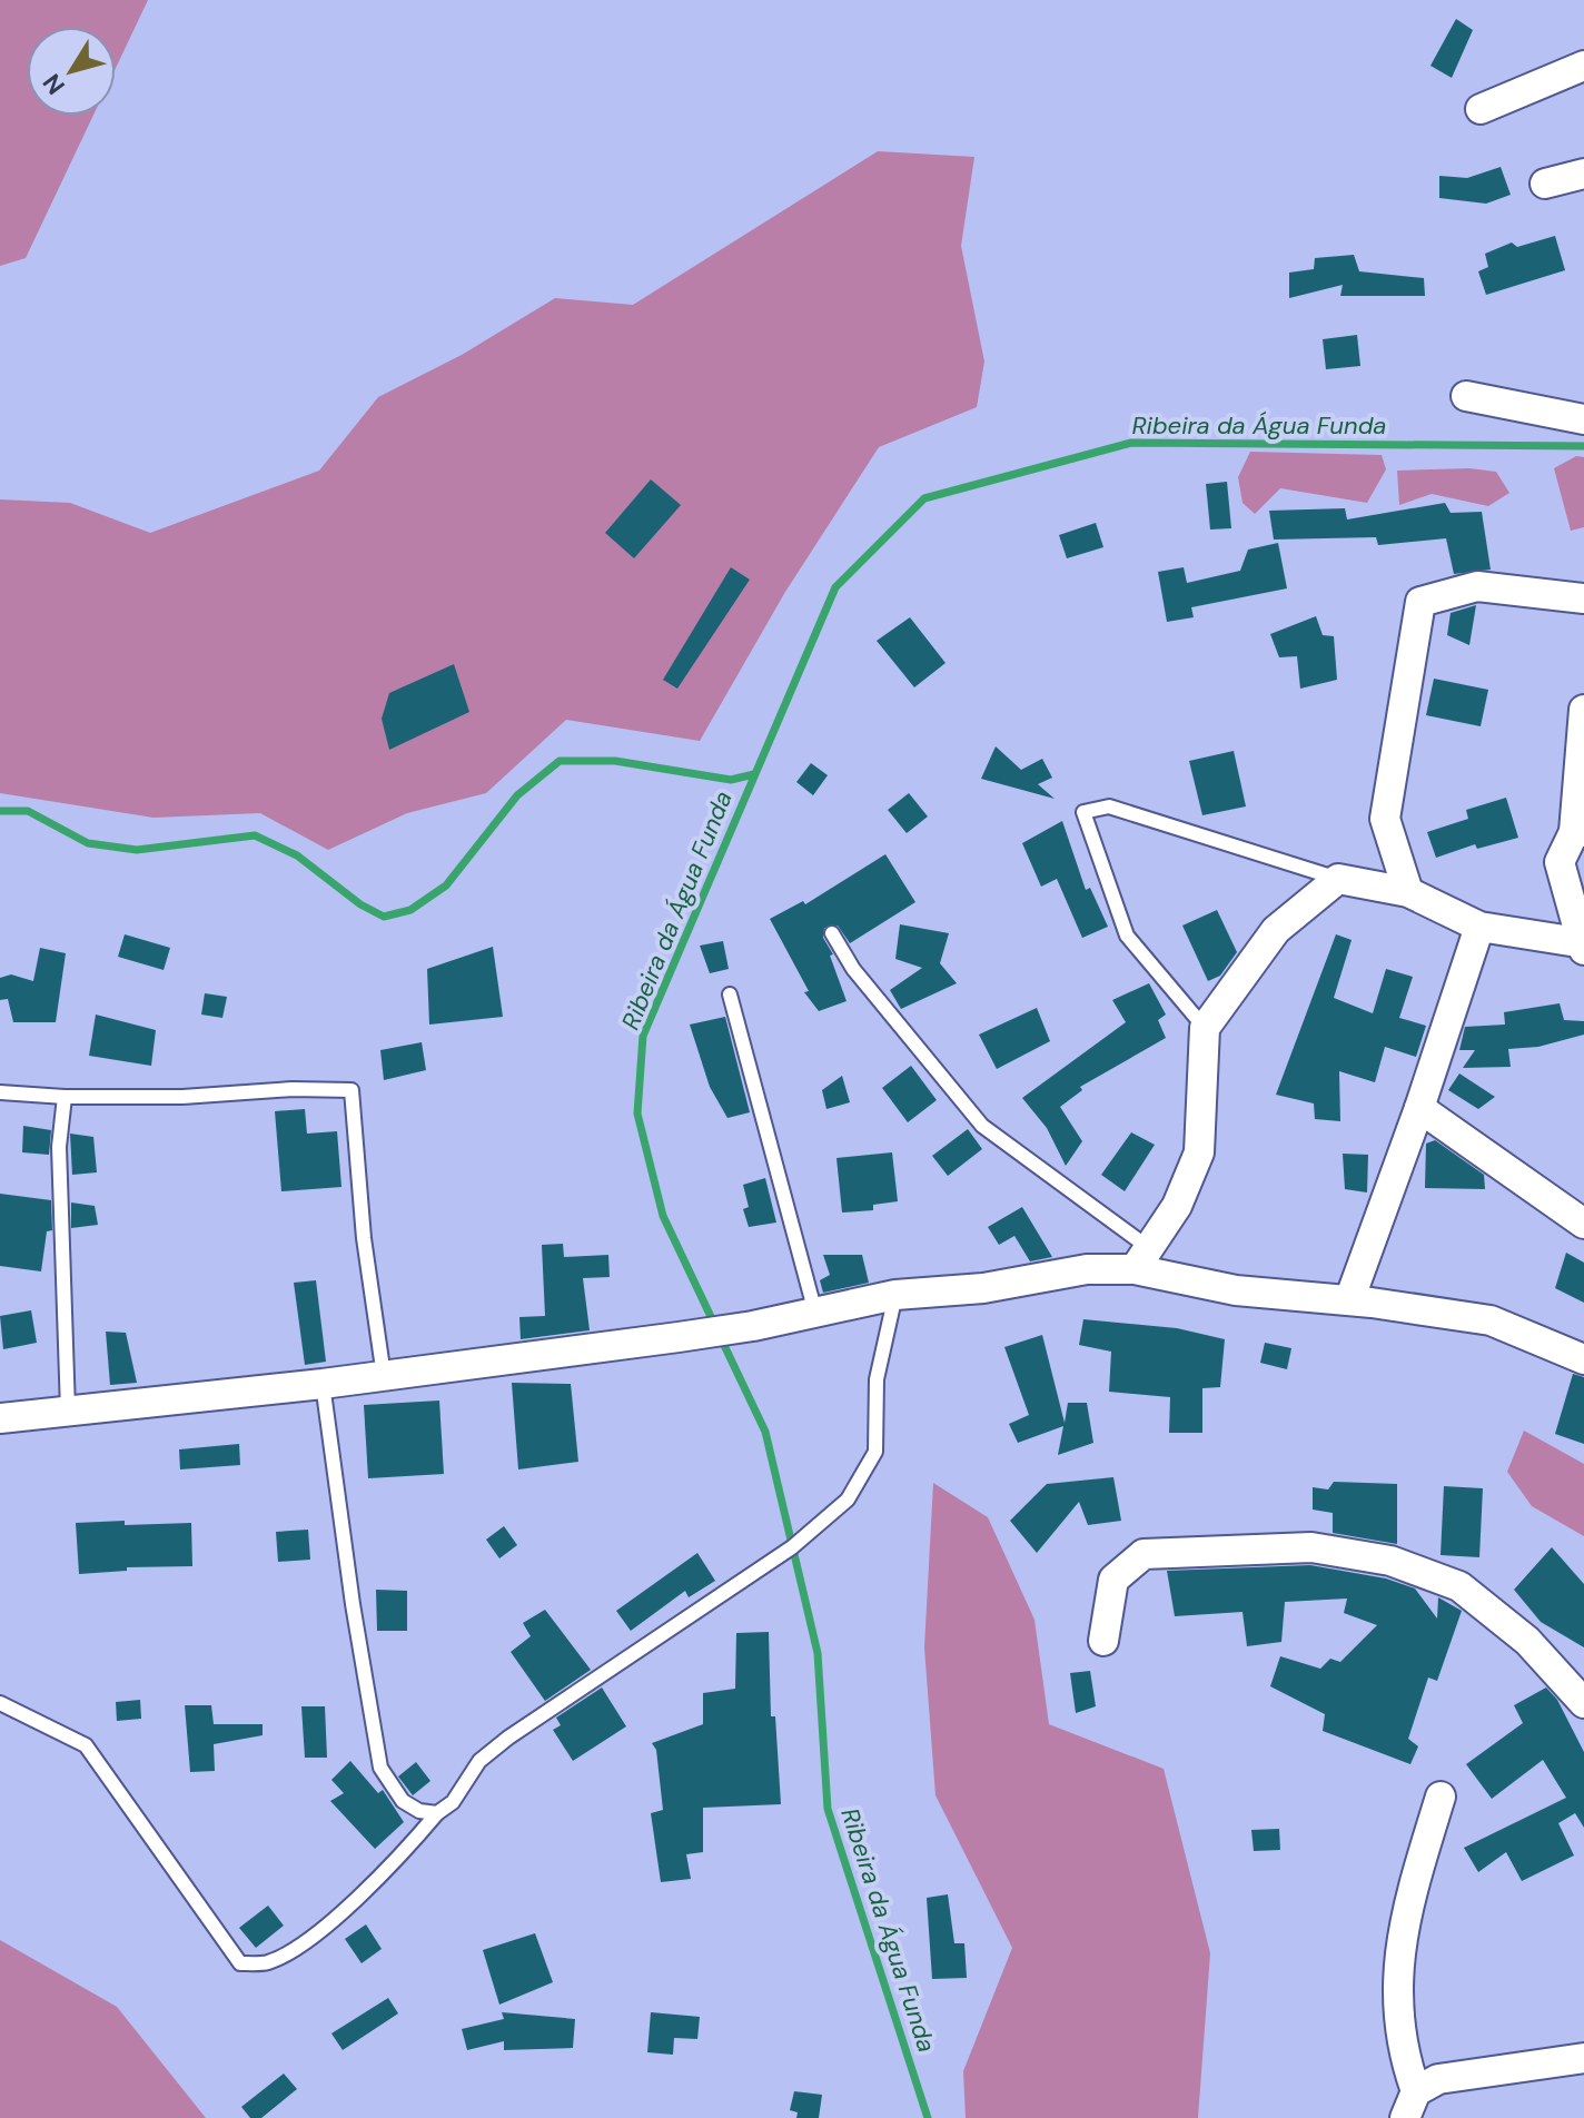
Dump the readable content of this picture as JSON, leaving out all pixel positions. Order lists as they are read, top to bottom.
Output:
{
  "water": ["Ribeira da Água Funda"],
  "north": "bottom left"
}
